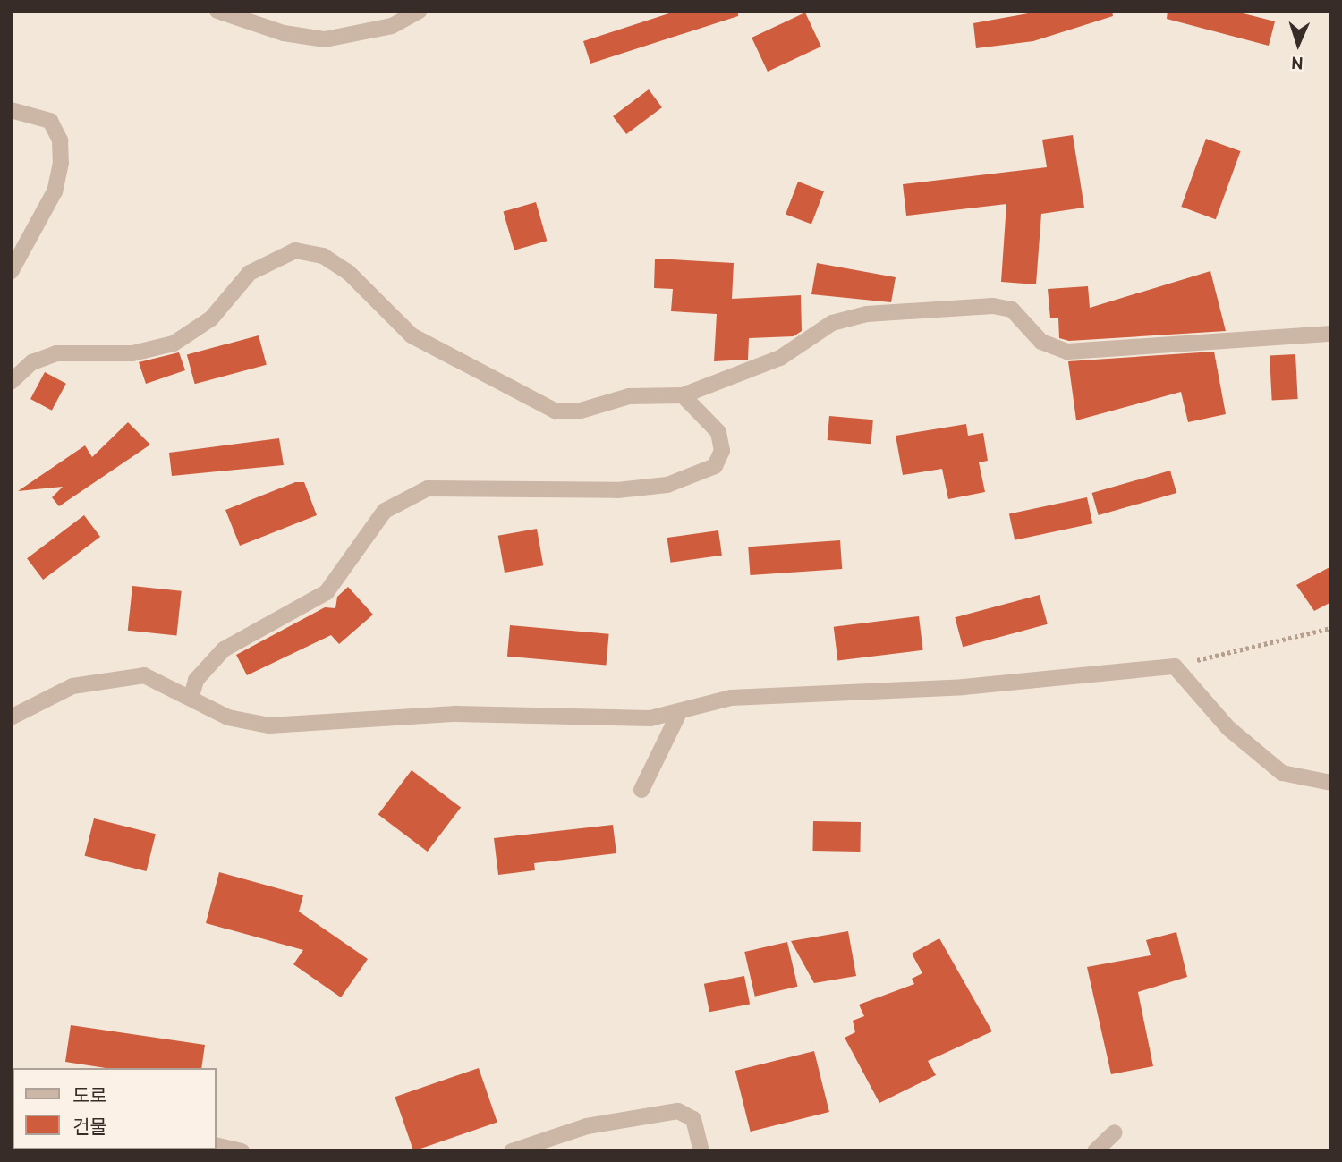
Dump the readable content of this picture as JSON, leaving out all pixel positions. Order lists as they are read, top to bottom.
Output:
{
  "legend": ["도로", "건물"],
  "north": "bottom"
}
